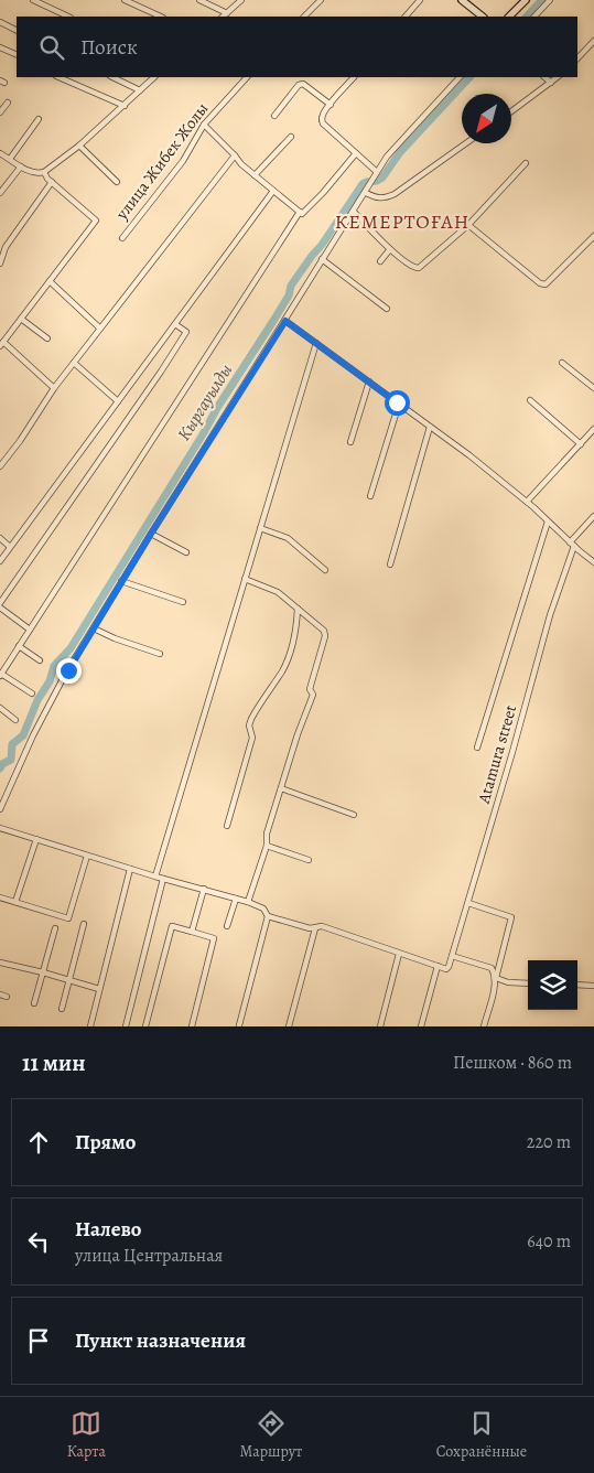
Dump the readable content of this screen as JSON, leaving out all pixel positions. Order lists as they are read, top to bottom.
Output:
{
  "streets": {
    "street": ["улица Жибек Жолы", "Atamura street"]
  },
  "districts": ["КЕМЕРТОҒАН"],
  "water": ["Кыргауылды"],
  "north": "bottom left",
  "page": {
    "search": "Поиск",
    "heading": ["11 мин", "Пешком · 860 m"],
    "list": [
      ["Прямо", "220 m"],
      ["Налево", "улица Центральная", "640 m"],
      "Пункт назначения"
    ],
    "nav": ["Карта", "Маршрут", "Сохранённые"]
  }
}
